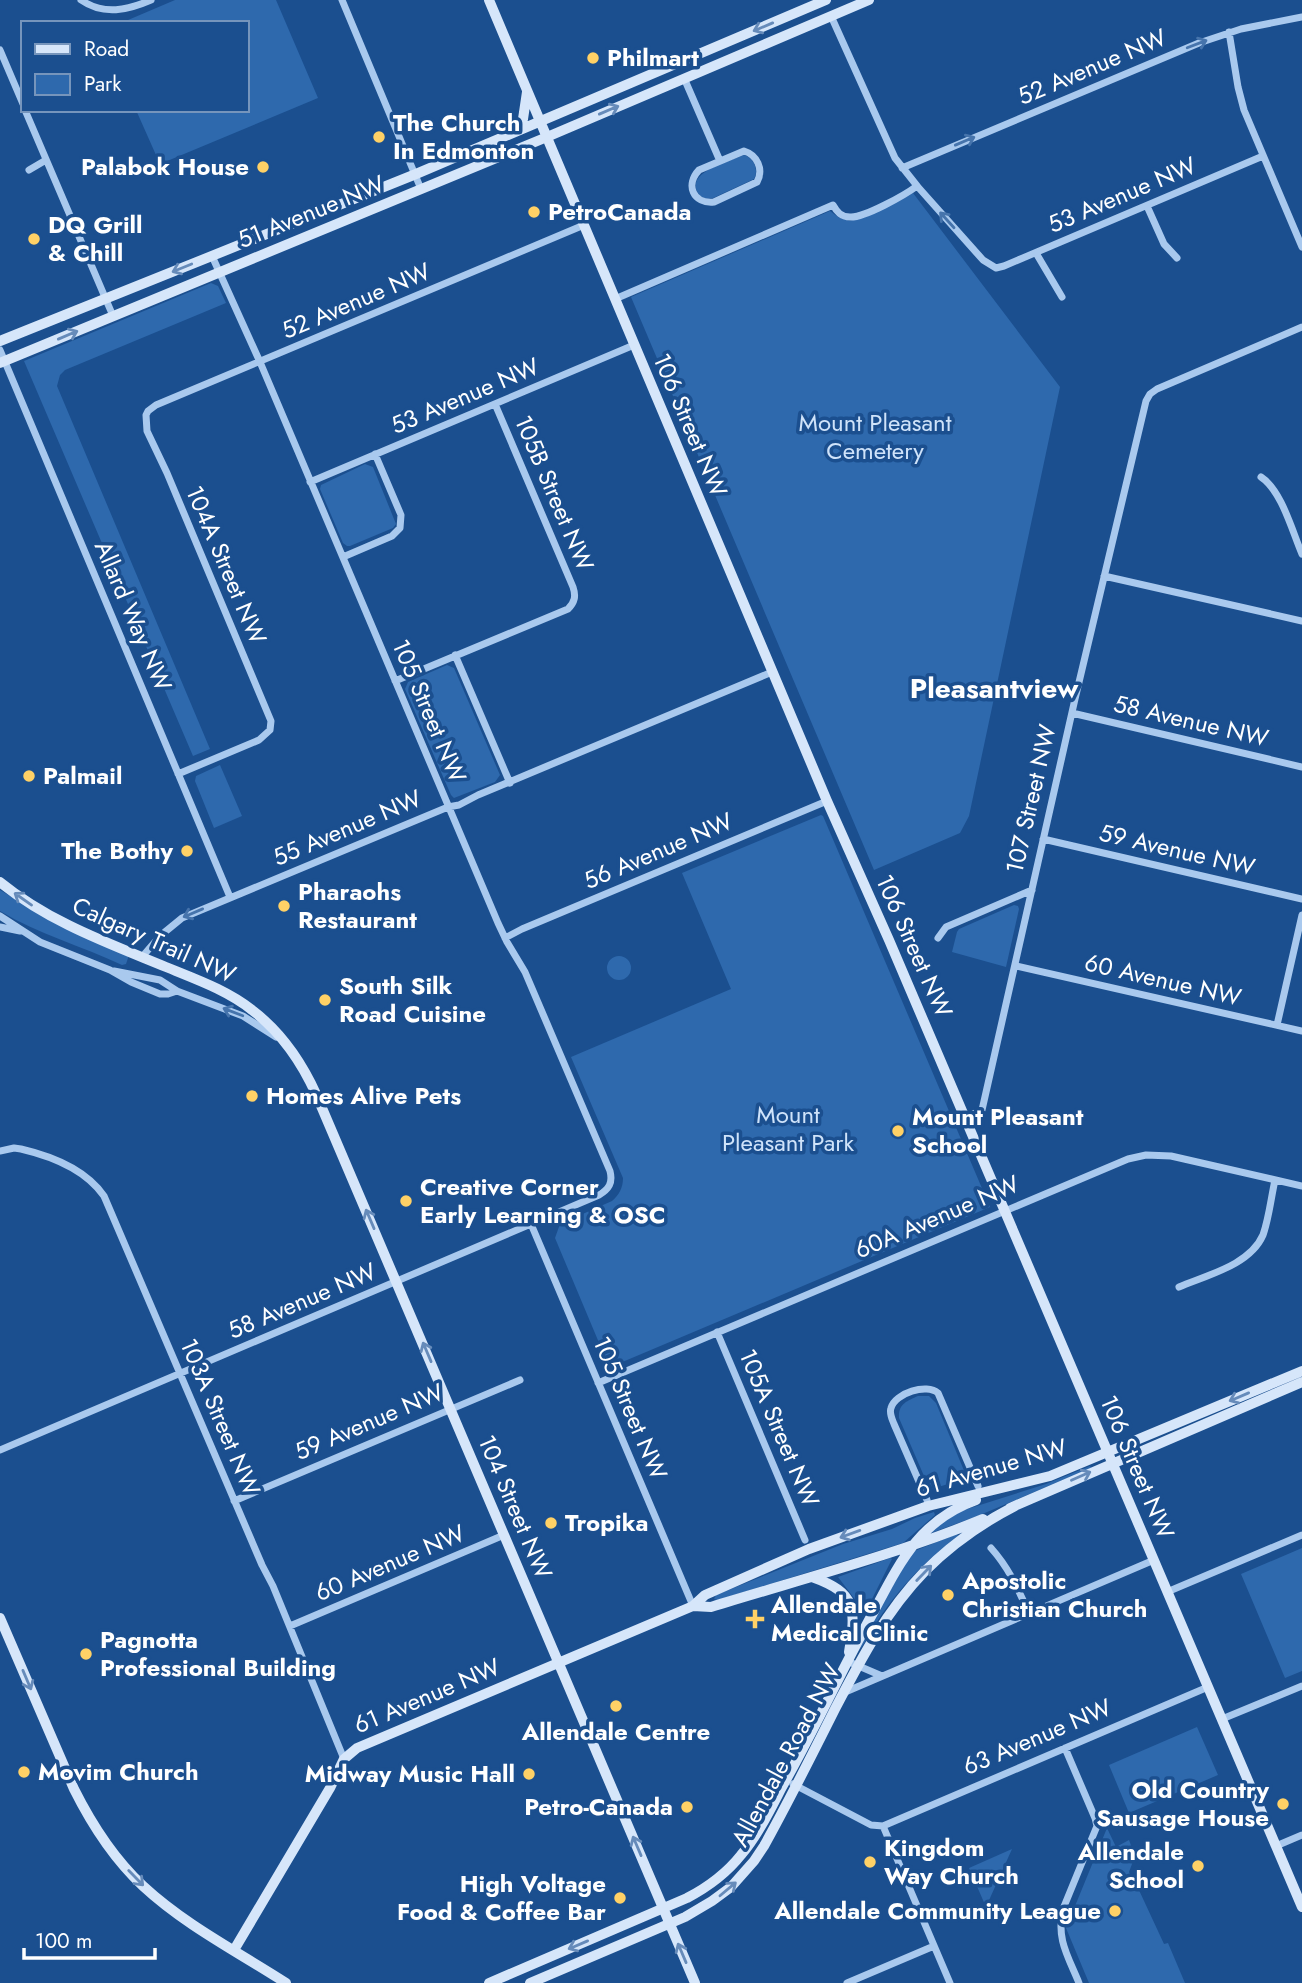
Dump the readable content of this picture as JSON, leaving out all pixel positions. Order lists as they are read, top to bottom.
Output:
{
  "streets": {
    "main road": [
      "51 Avenue NW",
      "106 Street NW",
      "Calgary Trail NW",
      "61 Avenue NW",
      "104 Street NW",
      "Allendale Road NW"
    ],
    "street": [
      "52 Avenue NW",
      "53 Avenue NW",
      "105B Street NW",
      "104A Street NW",
      "Allard Way NW",
      "105 Street NW",
      "58 Avenue NW",
      "107 Street NW",
      "55 Avenue NW",
      "59 Avenue NW",
      "56 Avenue NW",
      "60 Avenue NW",
      "60A Avenue NW",
      "103A Street NW",
      "105A Street NW",
      "63 Avenue NW"
    ]
  },
  "crossings": [
    ["52 Avenue NW", "106 Street NW"],
    ["52 Avenue NW", "104A Street NW"],
    ["52 Avenue NW", "105 Street NW"],
    ["53 Avenue NW", "106 Street NW"],
    ["53 Avenue NW", "105B Street NW"],
    ["53 Avenue NW", "105 Street NW"],
    ["51 Avenue NW", "106 Street NW"],
    ["51 Avenue NW", "Allard Way NW"],
    ["51 Avenue NW", "105 Street NW"],
    ["106 Street NW", "107 Street NW"],
    ["106 Street NW", "55 Avenue NW"],
    ["106 Street NW", "56 Avenue NW"],
    ["106 Street NW", "60A Avenue NW"],
    ["106 Street NW", "61 Avenue NW"],
    ["106 Street NW", "63 Avenue NW"],
    ["104A Street NW", "Allard Way NW"],
    ["Allard Way NW", "55 Avenue NW"],
    ["105 Street NW", "58 Avenue NW"],
    ["105 Street NW", "55 Avenue NW"],
    ["105 Street NW", "56 Avenue NW"],
    ["105 Street NW", "60A Avenue NW"],
    ["105 Street NW", "61 Avenue NW"],
    ["58 Avenue NW", "107 Street NW"],
    ["58 Avenue NW", "103A Street NW"],
    ["58 Avenue NW", "104 Street NW"],
    ["107 Street NW", "59 Avenue NW"],
    ["107 Street NW", "60 Avenue NW"],
    ["55 Avenue NW", "Calgary Trail NW"],
    ["59 Avenue NW", "103A Street NW"],
    ["59 Avenue NW", "104 Street NW"],
    ["Calgary Trail NW", "104 Street NW"],
    ["60 Avenue NW", "103A Street NW"],
    ["60 Avenue NW", "104 Street NW"],
    ["60A Avenue NW", "105A Street NW"],
    ["103A Street NW", "61 Avenue NW"],
    ["61 Avenue NW", "104 Street NW"],
    ["61 Avenue NW", "Allendale Road NW"],
    ["104 Street NW", "Allendale Road NW"]
  ],
  "one_way": ["52 Avenue NW", "104 Street NW"],
  "districts": ["Pleasantview"],
  "parks": ["Mount Pleasant Cemetery", "Mount Pleasant Park"],
  "places": {
    "other": [
      "Philmart",
      "The Church In Edmonton",
      "Palabok House",
      "PetroCanada",
      "DQ Grill & Chill",
      "Palmail",
      "The Bothy",
      "Pharaohs Restaurant",
      "South Silk Road Cuisine",
      "Homes Alive Pets",
      "Mount Pleasant School",
      "Creative Corner Early Learning & OSC",
      "Tropika",
      "Apostolic Christian Church",
      "Pagnotta Professional Building",
      "Allendale Centre",
      "Movim Church",
      "Midway Music Hall",
      "Old Country Sausage House",
      "Petro-Canada",
      "Kingdom Way Church",
      "Allendale School",
      "High Voltage Food & Coffee Bar",
      "Allendale Community League"
    ],
    "health": ["Allendale Medical Clinic"]
  },
  "legend": ["Road", "Park"],
  "scale_bar": "100 m"
}
